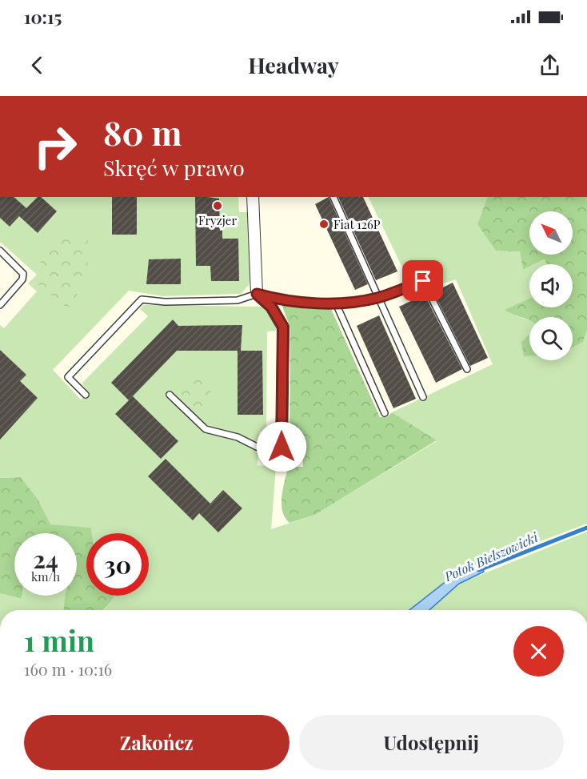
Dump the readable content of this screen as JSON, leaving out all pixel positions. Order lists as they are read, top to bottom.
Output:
{
  "water": ["Potok Bielszowicki"],
  "places": ["Fryzjer", "Fiat 126P"],
  "north": "top left",
  "page": {
    "status": "10:15",
    "header": "Headway",
    "turn": ["80 m", "Skręć w prawo"],
    "speed": "24 km/h",
    "limit": "30",
    "heading": ["1 min", "160 m · 10:16"],
    "buttons": ["Zakończ", "Udostępnij"]
  }
}
